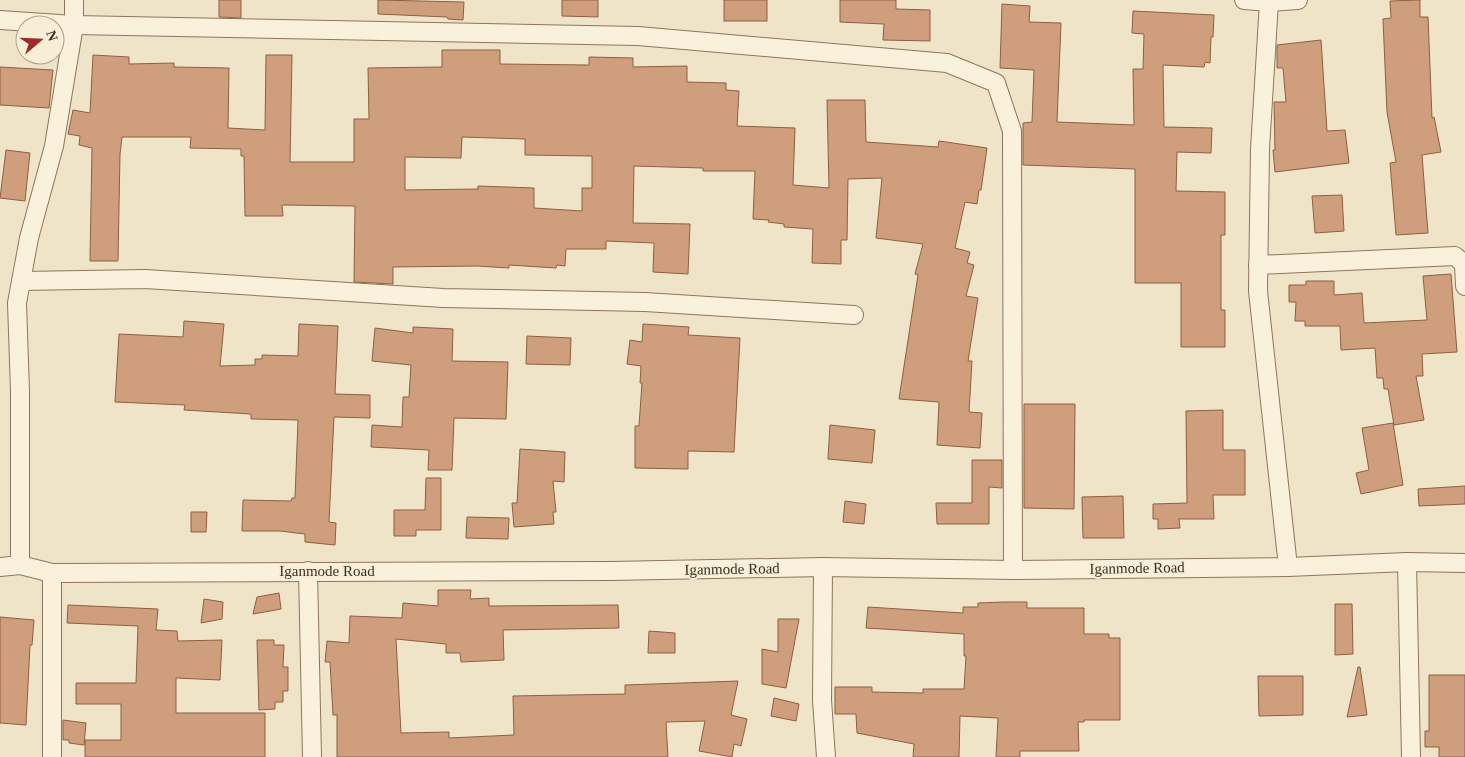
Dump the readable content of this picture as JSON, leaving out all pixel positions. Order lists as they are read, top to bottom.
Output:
{
  "streets": {
    "street": ["Iganmode Road"]
  },
  "north": "right"
}
